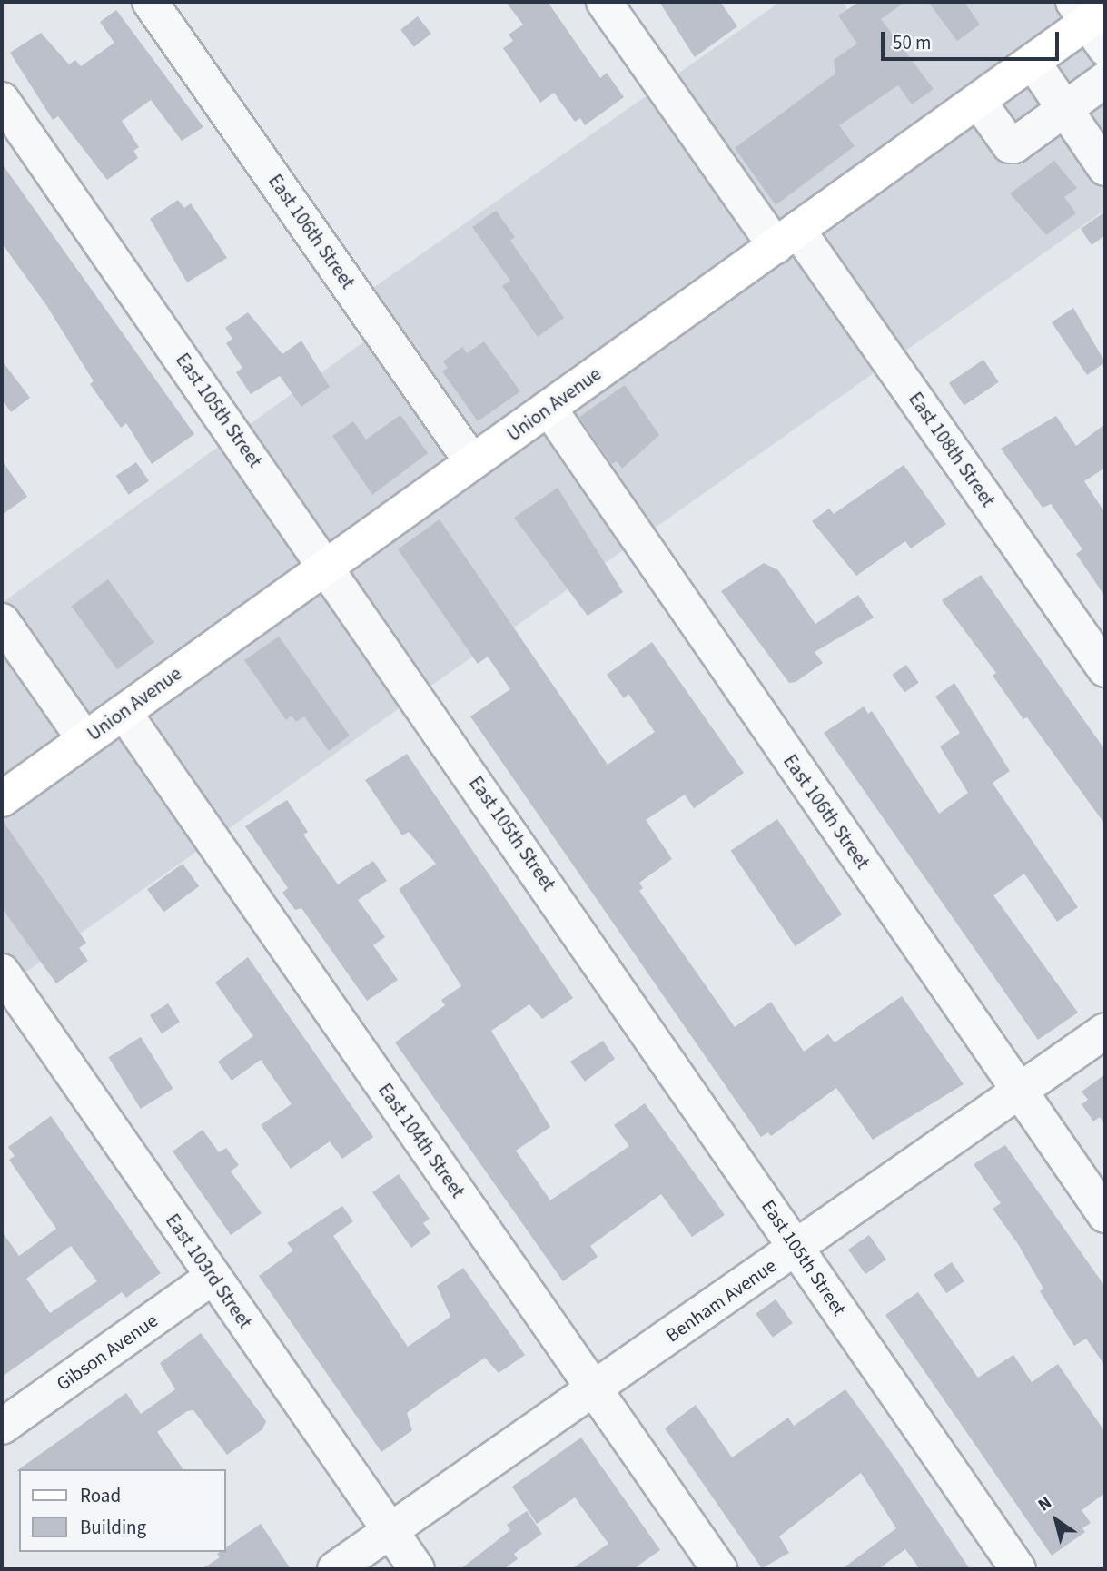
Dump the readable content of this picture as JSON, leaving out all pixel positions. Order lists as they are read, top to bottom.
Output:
{
  "streets": {
    "main road": ["Union Avenue"],
    "street": [
      "East 106th Street",
      "East 105th Street",
      "East 108th Street",
      "East 104th Street",
      "East 103rd Street",
      "Benham Avenue",
      "Gibson Avenue"
    ]
  },
  "crossings": [
    ["East 106th Street", "Union Avenue"],
    ["East 106th Street", "Benham Avenue"],
    ["Union Avenue", "East 105th Street"],
    ["Union Avenue", "East 108th Street"],
    ["Union Avenue", "East 104th Street"],
    ["East 105th Street", "Benham Avenue"],
    ["East 104th Street", "Benham Avenue"],
    ["East 103rd Street", "Benham Avenue"],
    ["East 103rd Street", "Gibson Avenue"]
  ],
  "legend": ["Road", "Building"],
  "scale_bar": "50 m",
  "north": "top left"
}
